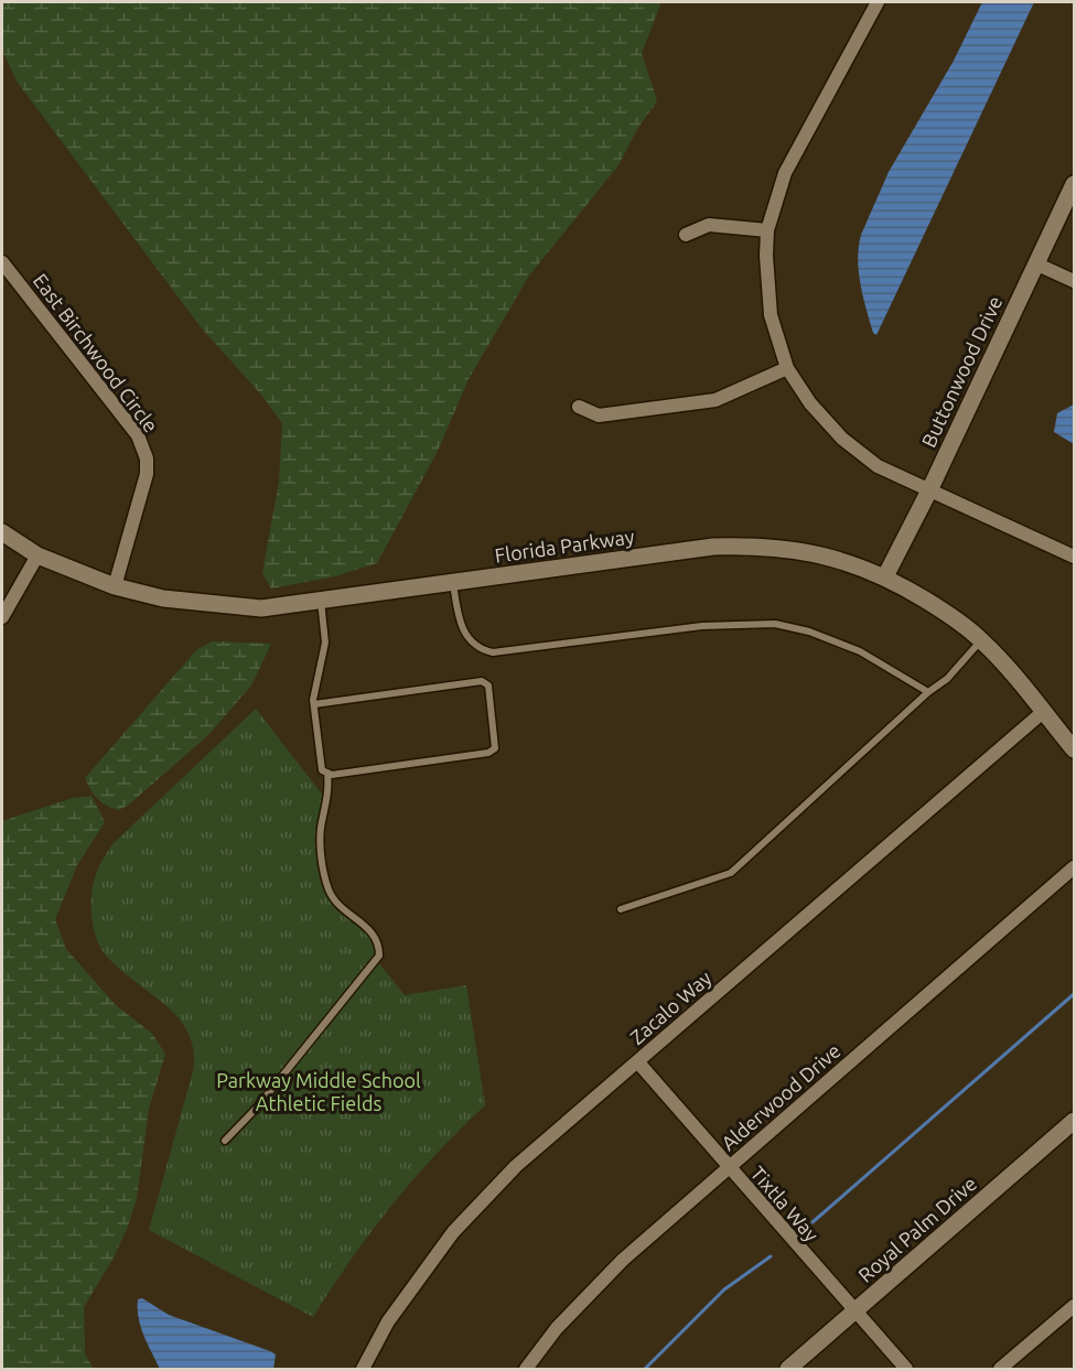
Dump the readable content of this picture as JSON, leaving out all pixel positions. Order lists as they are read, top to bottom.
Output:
{
  "streets": {
    "street": [
      "East Birchwood Circle",
      "Buttonwood Drive",
      "Florida Parkway",
      "Zacalo Way",
      "Alderwood Drive",
      "Tixtla Way",
      "Royal Palm Drive"
    ]
  },
  "crossings": [
    ["East Birchwood Circle", "Florida Parkway"],
    ["Buttonwood Drive", "Florida Parkway"],
    ["Florida Parkway", "Zacalo Way"],
    ["Zacalo Way", "Tixtla Way"],
    ["Alderwood Drive", "Tixtla Way"],
    ["Tixtla Way", "Royal Palm Drive"]
  ],
  "parks": ["Parkway Middle School Athletic Fields"]
}
